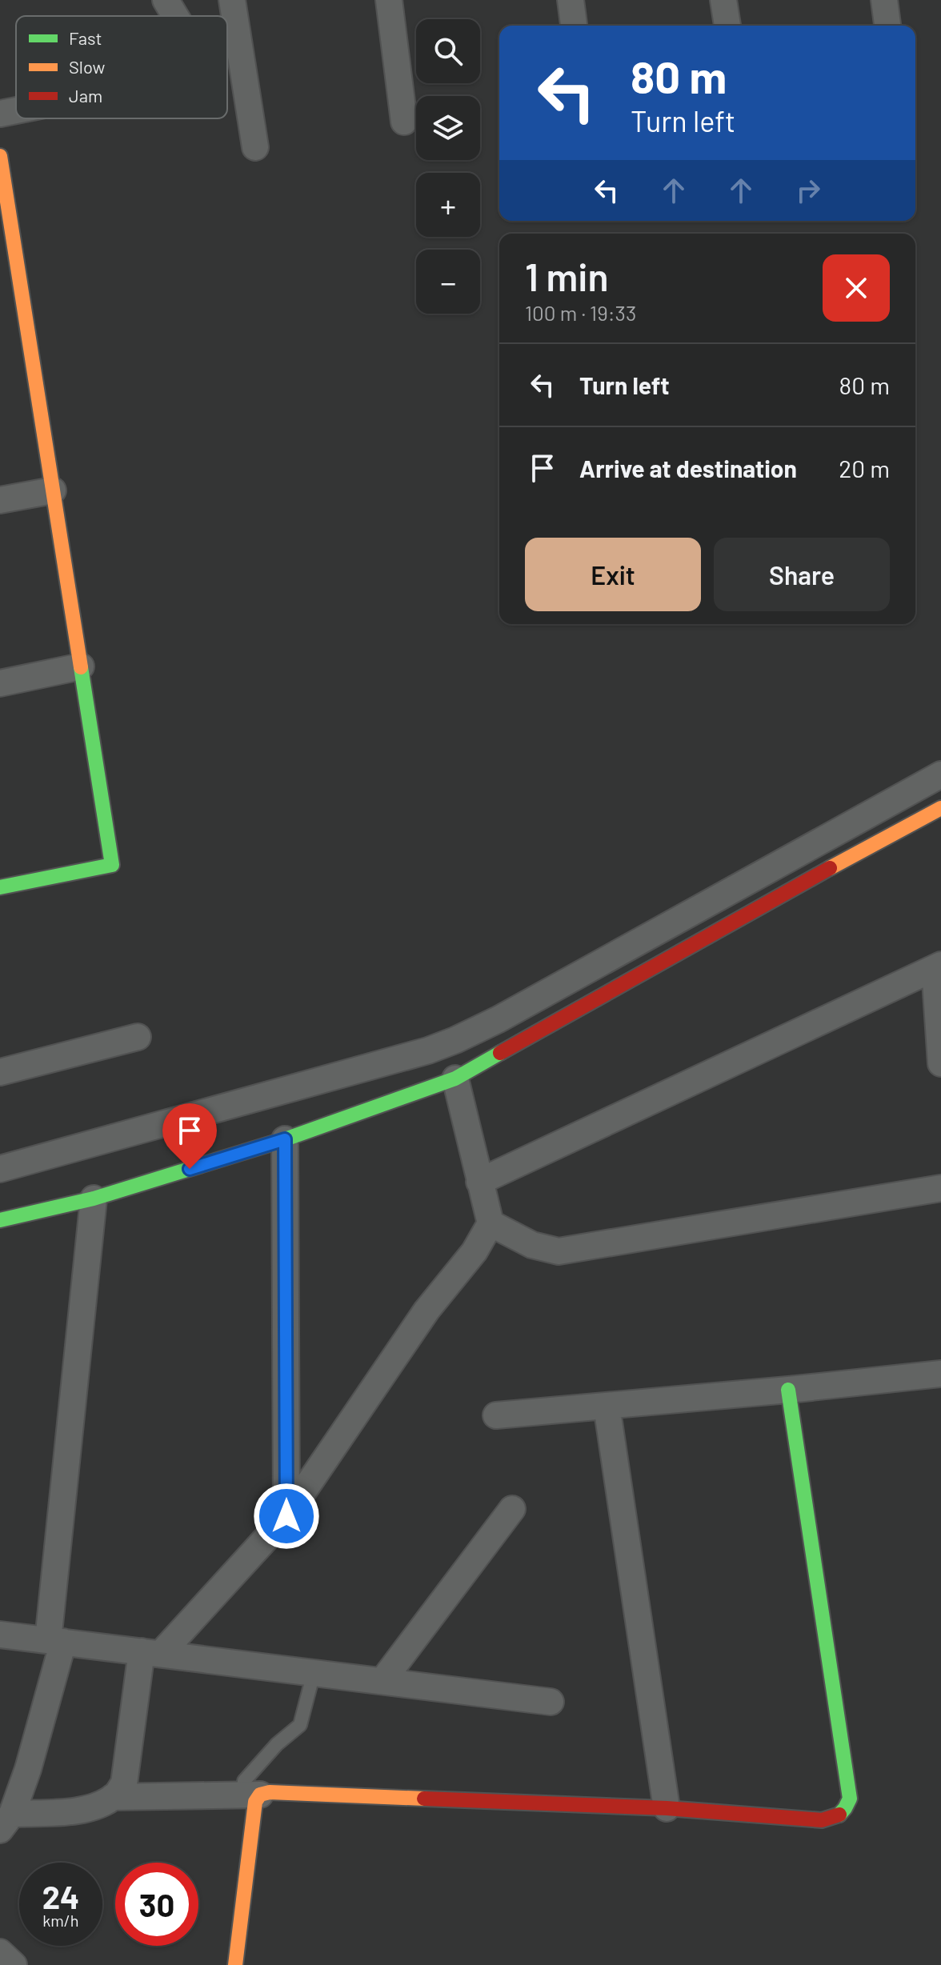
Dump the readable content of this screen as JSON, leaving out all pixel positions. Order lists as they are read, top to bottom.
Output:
{
  "legend": ["Fast", "Slow", "Jam"],
  "page": {
    "map_buttons": ["+", "−"],
    "turn": ["80 m", "Turn left"],
    "heading": ["1 min", "100 m · 19:33"],
    "list": [
      {
        "name": "Turn left",
        "value": "80 m"
      },
      {
        "name": "Arrive at destination",
        "value": "20 m"
      }
    ],
    "buttons": ["Exit", "Share"],
    "speed": "24 km/h",
    "limit": "30"
  }
}
